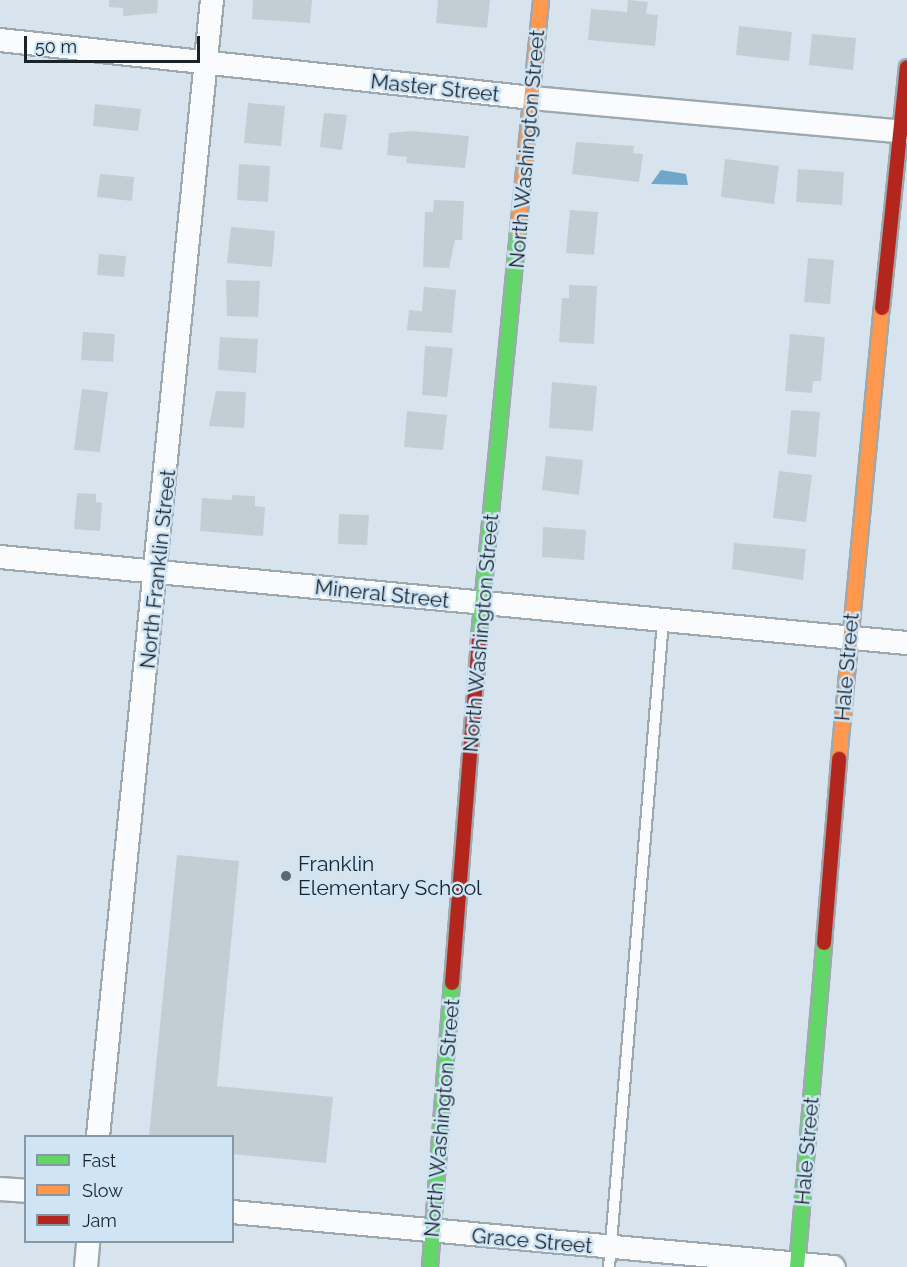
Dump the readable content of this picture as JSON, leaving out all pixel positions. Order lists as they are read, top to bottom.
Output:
{
  "streets": {
    "street": [
      "Master Street",
      "North Washington Street",
      "North Franklin Street",
      "Mineral Street",
      "Hale Street",
      "Grace Street"
    ]
  },
  "crossings": [
    ["Master Street", "North Washington Street"],
    ["Master Street", "North Franklin Street"],
    ["Master Street", "Hale Street"],
    ["North Washington Street", "Mineral Street"],
    ["North Washington Street", "Grace Street"],
    ["North Franklin Street", "Mineral Street"],
    ["Mineral Street", "Hale Street"],
    ["Hale Street", "Grace Street"]
  ],
  "places": ["Franklin Elementary School"],
  "legend": ["Fast", "Slow", "Jam"],
  "scale_bar": "50 m"
}
